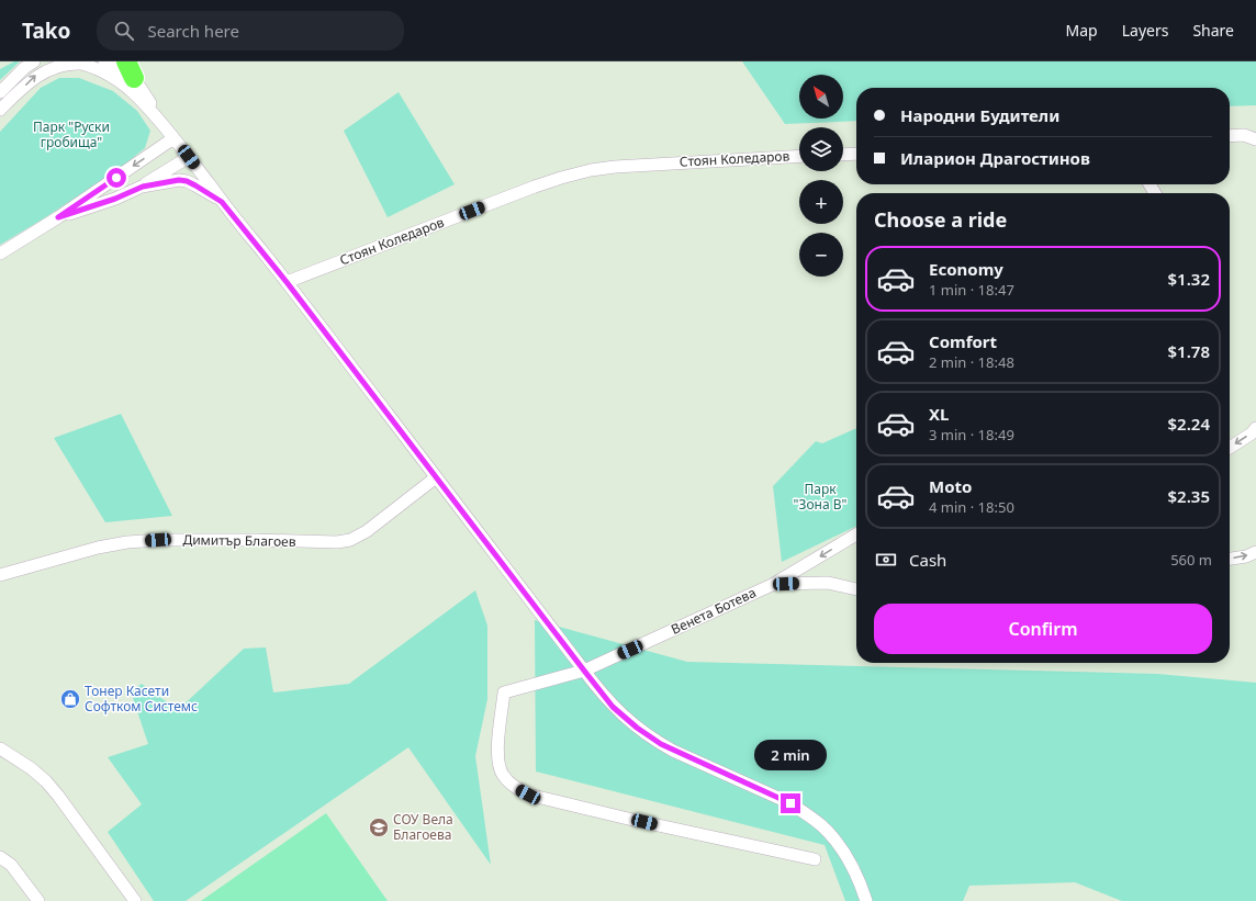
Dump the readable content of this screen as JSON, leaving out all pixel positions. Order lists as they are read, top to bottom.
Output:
{
  "streets": {
    "street": ["Стоян Коледаров", "Димитър Благоев", "Венета Ботева"]
  },
  "parks": ["Парк \"Руски гробища\"", "Парк \"Зона В\""],
  "places": {
    "shop": ["Тонер Касети Софтком Системс"],
    "school or university": ["СОУ Вела Благоева"]
  },
  "north": "top left",
  "page": {
    "header": "Tako",
    "search": "Search here",
    "nav": ["Map", "Layers", "Share"],
    "map_buttons": ["+", "−"],
    "banner": ["Народни Будители", "Иларион Драгостинов"],
    "heading": "Choose a ride",
    "list": [
      {
        "name": "Economy",
        "note": "1 min · 18:47",
        "value": "$1.32"
      },
      {
        "name": "Comfort",
        "note": "2 min · 18:48",
        "value": "$1.78"
      },
      {
        "name": "XL",
        "note": "3 min · 18:49",
        "value": "$2.24"
      },
      {
        "name": "Moto",
        "note": "4 min · 18:50",
        "value": "$2.35"
      }
    ],
    "pay": ["Cash", "560 m"],
    "buttons": "Confirm",
    "bubble": "2 min"
  }
}
